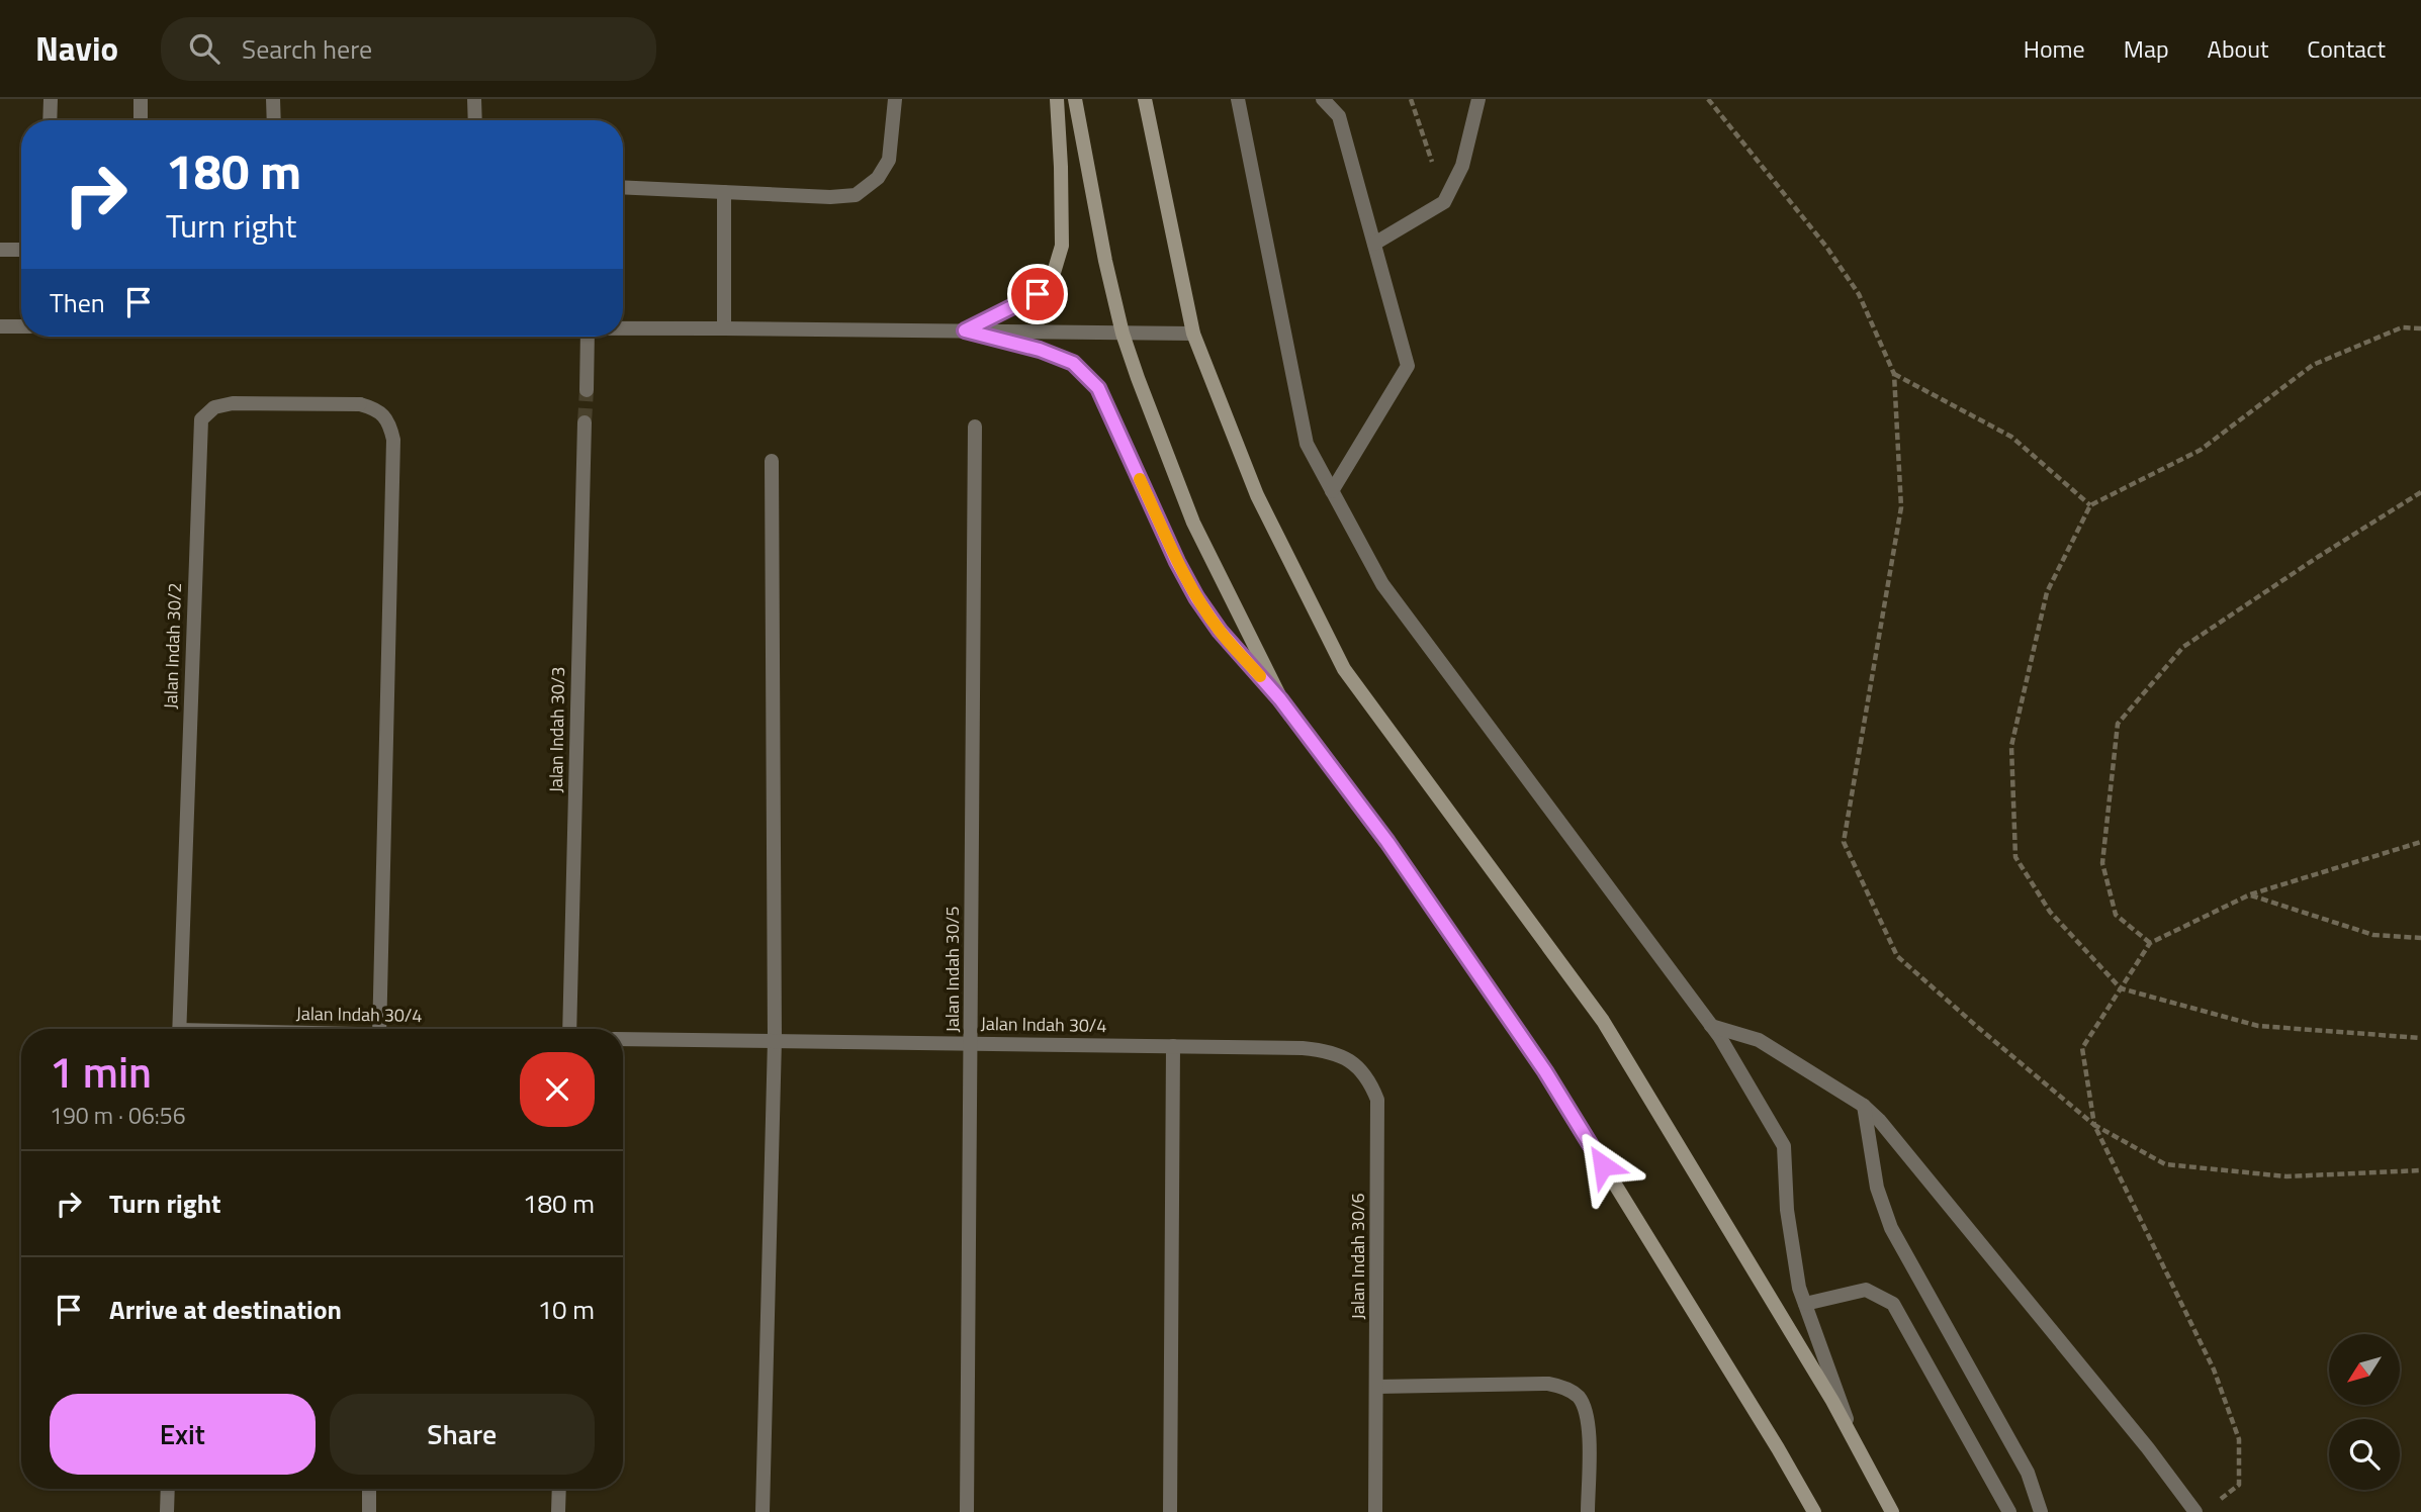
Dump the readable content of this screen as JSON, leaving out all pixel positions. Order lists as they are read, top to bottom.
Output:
{
  "streets": {
    "street": [
      "Jalan Indah 30/2",
      "Jalan Indah 30/3",
      "Jalan Indah 30/5",
      "Jalan Indah 30/4",
      "Jalan Indah 30/6"
    ]
  },
  "crossings": [
    ["Jalan Indah 30/5", "Jalan Indah 30/4"],
    ["Jalan Indah 30/4", "Jalan Indah 30/6"]
  ],
  "north": "bottom left",
  "page": {
    "header": "Navio",
    "search": "Search here",
    "nav": [
      "Home",
      "Map",
      "About",
      "Contact"
    ],
    "turn": ["180 m", "Turn right"],
    "then": "Then",
    "heading": ["1 min", "190 m · 06:56"],
    "list": [
      {
        "name": "Turn right",
        "value": "180 m"
      },
      {
        "name": "Arrive at destination",
        "value": "10 m"
      }
    ],
    "buttons": ["Exit", "Share"]
  }
}
